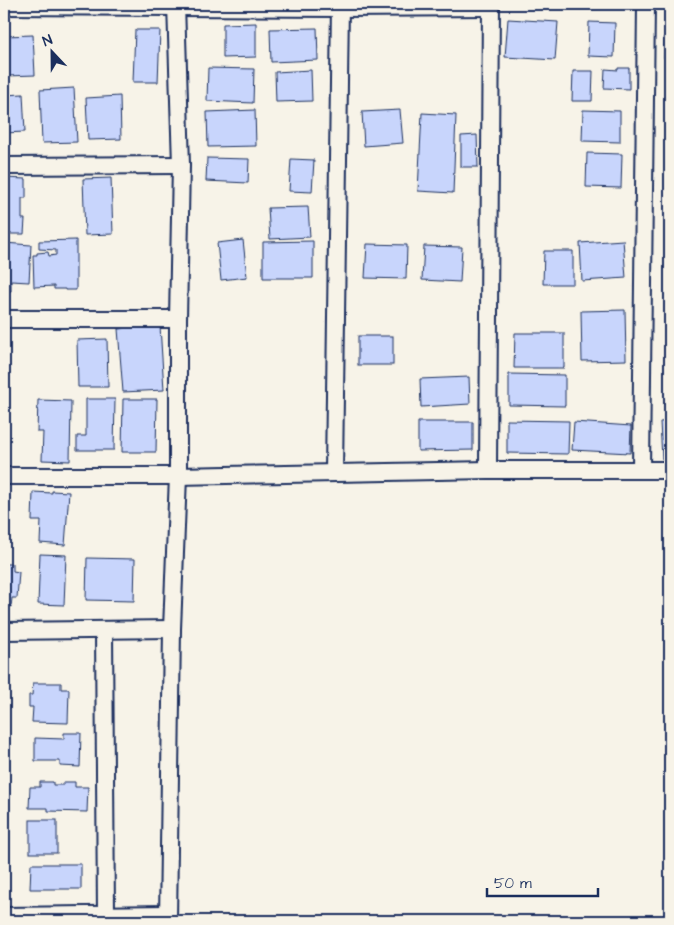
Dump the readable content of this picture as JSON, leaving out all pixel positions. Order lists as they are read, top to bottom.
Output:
{
  "scale_bar": "50 m",
  "north": "top"
}
